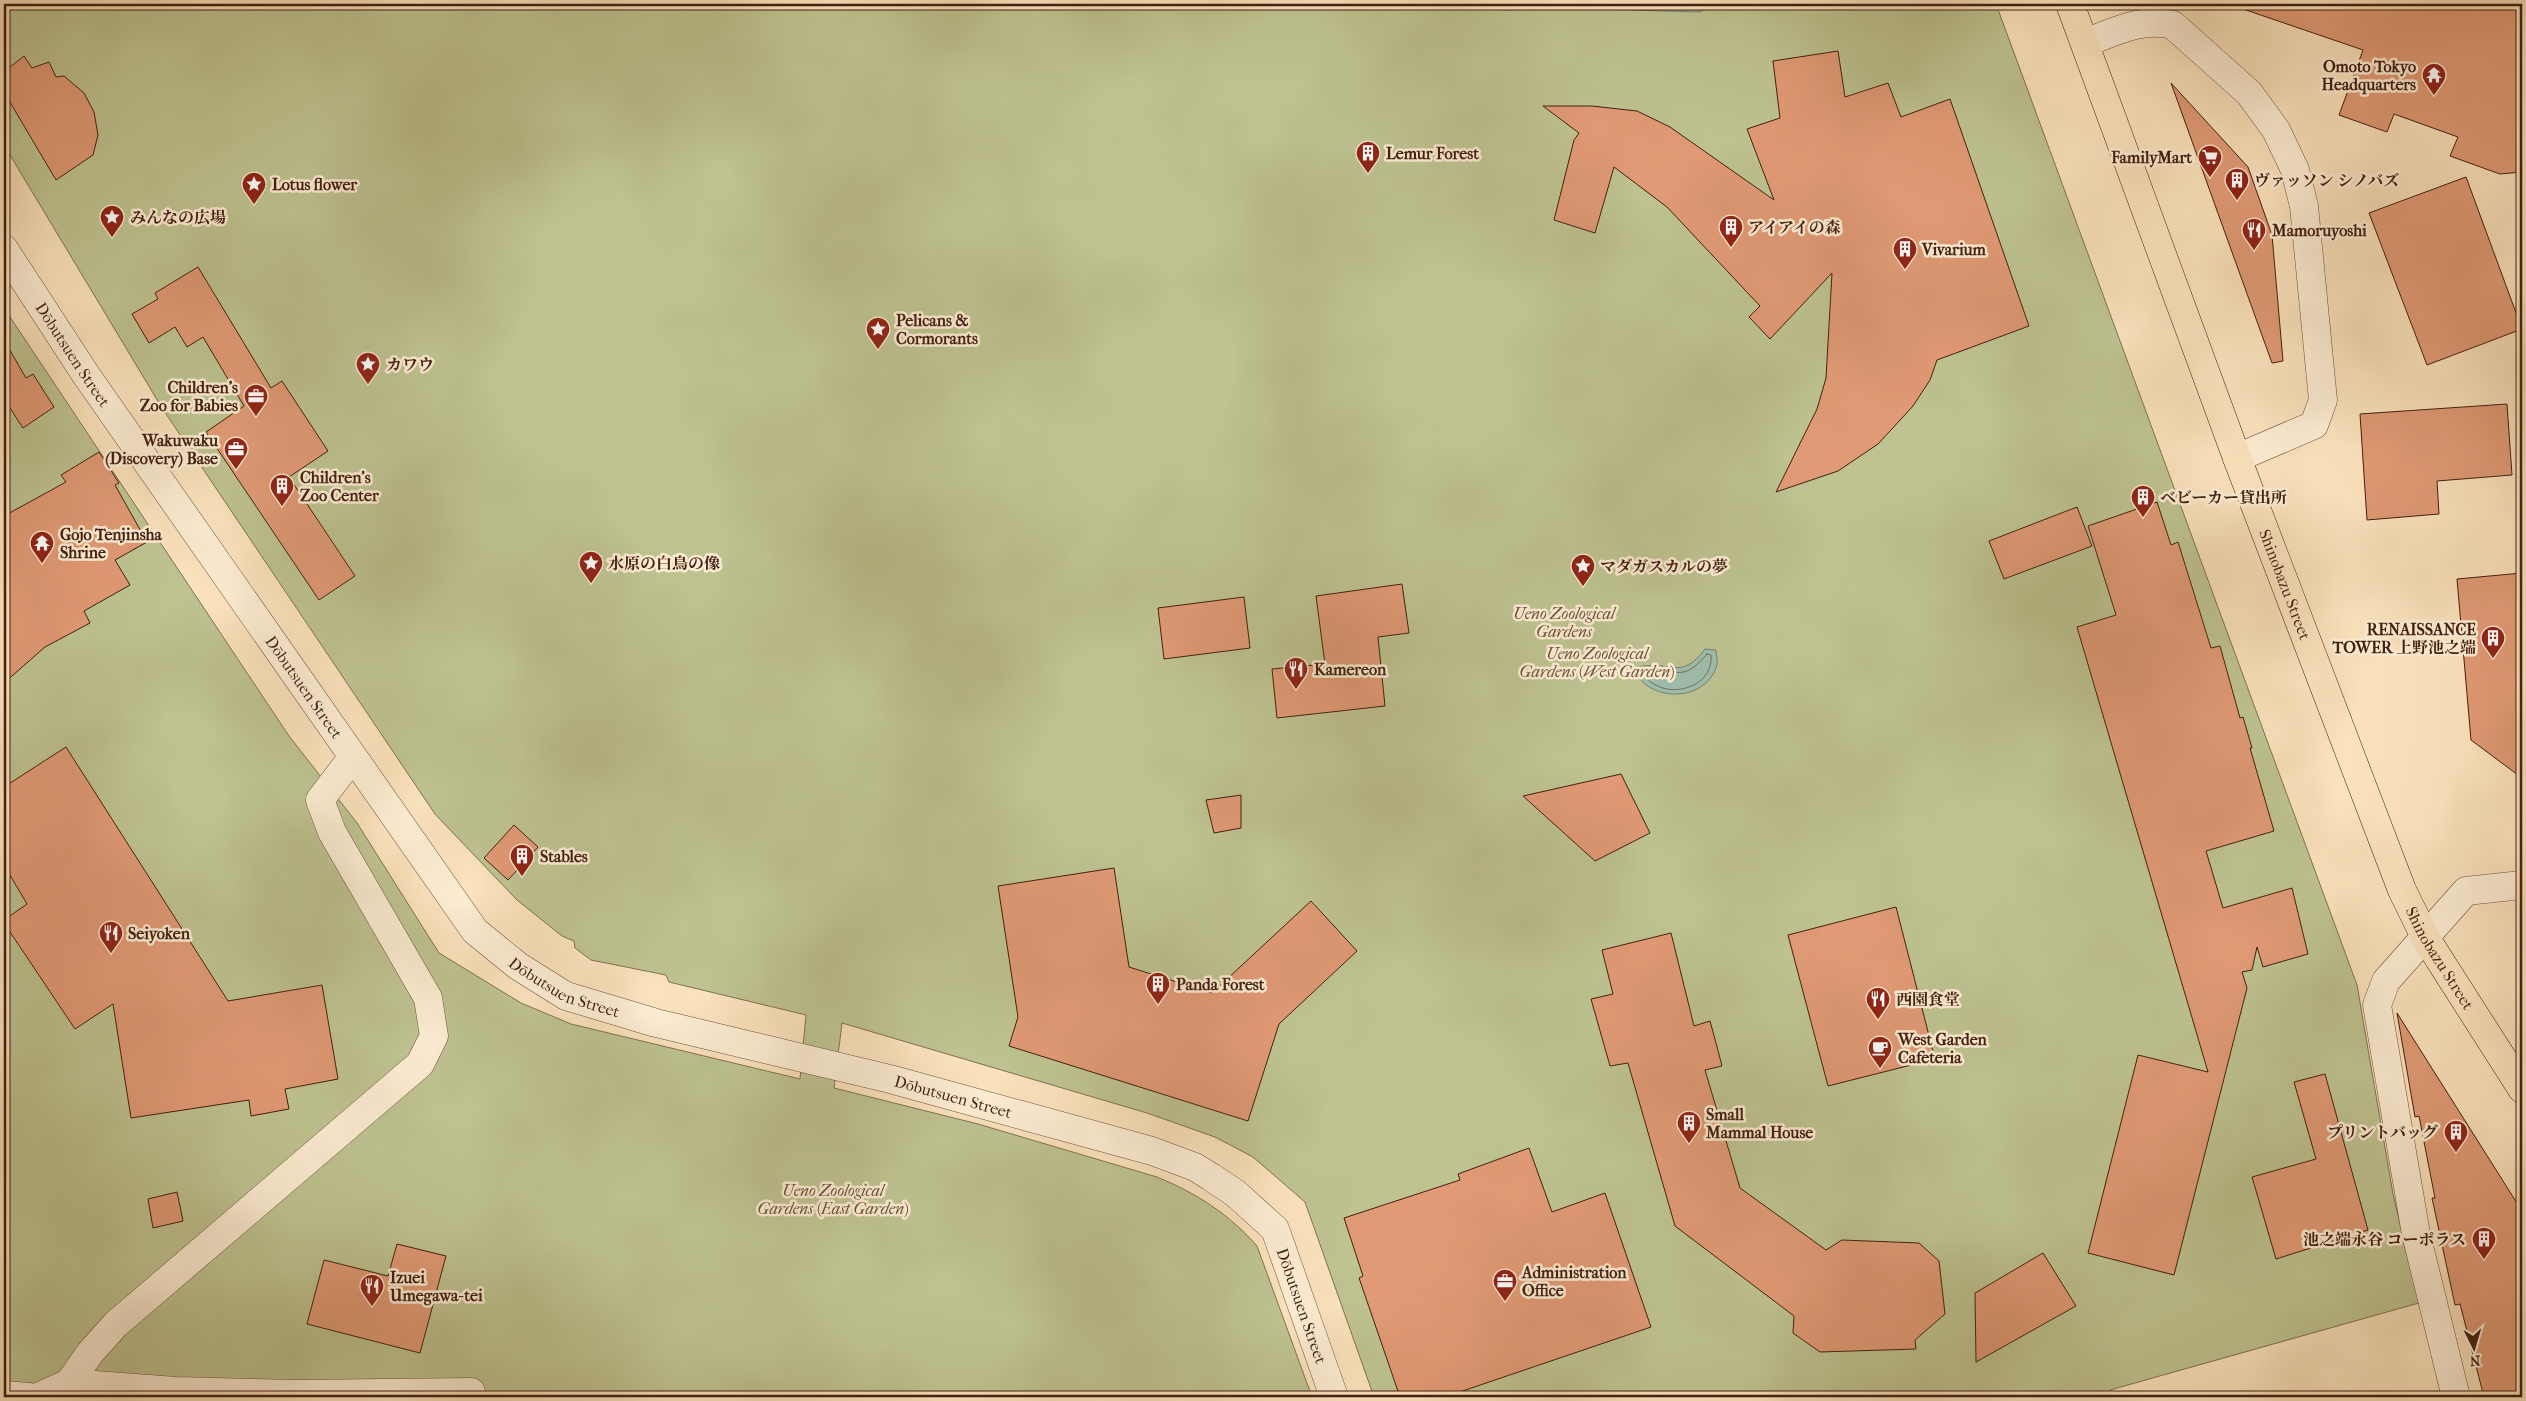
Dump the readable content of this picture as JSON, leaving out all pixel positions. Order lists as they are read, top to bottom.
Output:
{
  "streets": {
    "main road": ["Shinobazu Street"],
    "street": ["Dōbutsuen Street"]
  },
  "parks": ["Ueno Zoological Gardens", "Ueno Zoological Gardens (West Garden)", "Ueno Zoological Gardens (East Garden)"],
  "places": {
    "temple": ["Omoto Tokyo Headquarters", "Gojo Tenjinsha Shrine"],
    "building": [
      "Lemur Forest",
      "ヴァッソン シノバズ",
      "アイアイの森",
      "Vivarium",
      "Children's Zoo Center",
      "ベビーカー貸出所",
      "RENAISSANCE TOWER 上野池之端",
      "Stables",
      "Panda Forest",
      "Small Mammal House",
      "プリントバッグ",
      "池之端永谷 コーポラス"
    ],
    "supermarket": ["FamilyMart"],
    "place": [
      "Lotus flower",
      "みんなの広場",
      "Pelicans & Cormorants",
      "カワウ",
      "水原の白鳥の像",
      "マダガスカルの夢"
    ],
    "restaurant": [
      "Mamoruyoshi",
      "Kamereon",
      "Seiyoken",
      "西園食堂",
      "Izuei Umegawa‑tei"
    ],
    "office": ["Children's Zoo for Babies", "Wakuwaku (Discovery) Base", "Administration Office"],
    "cafe": ["West Garden Cafeteria"]
  },
  "north": "bottom"
}
